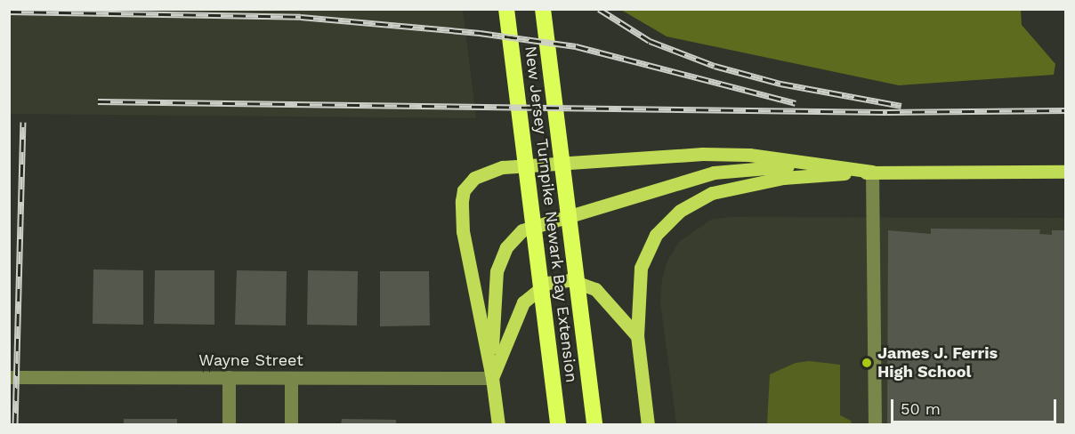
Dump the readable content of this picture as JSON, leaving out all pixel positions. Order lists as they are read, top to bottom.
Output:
{
  "streets": {
    "highway": ["New Jersey Turnpike Newark Bay Extension"],
    "street": ["Wayne Street"]
  },
  "places": ["James J. Ferris High School"],
  "scale_bar": "50 m"
}
